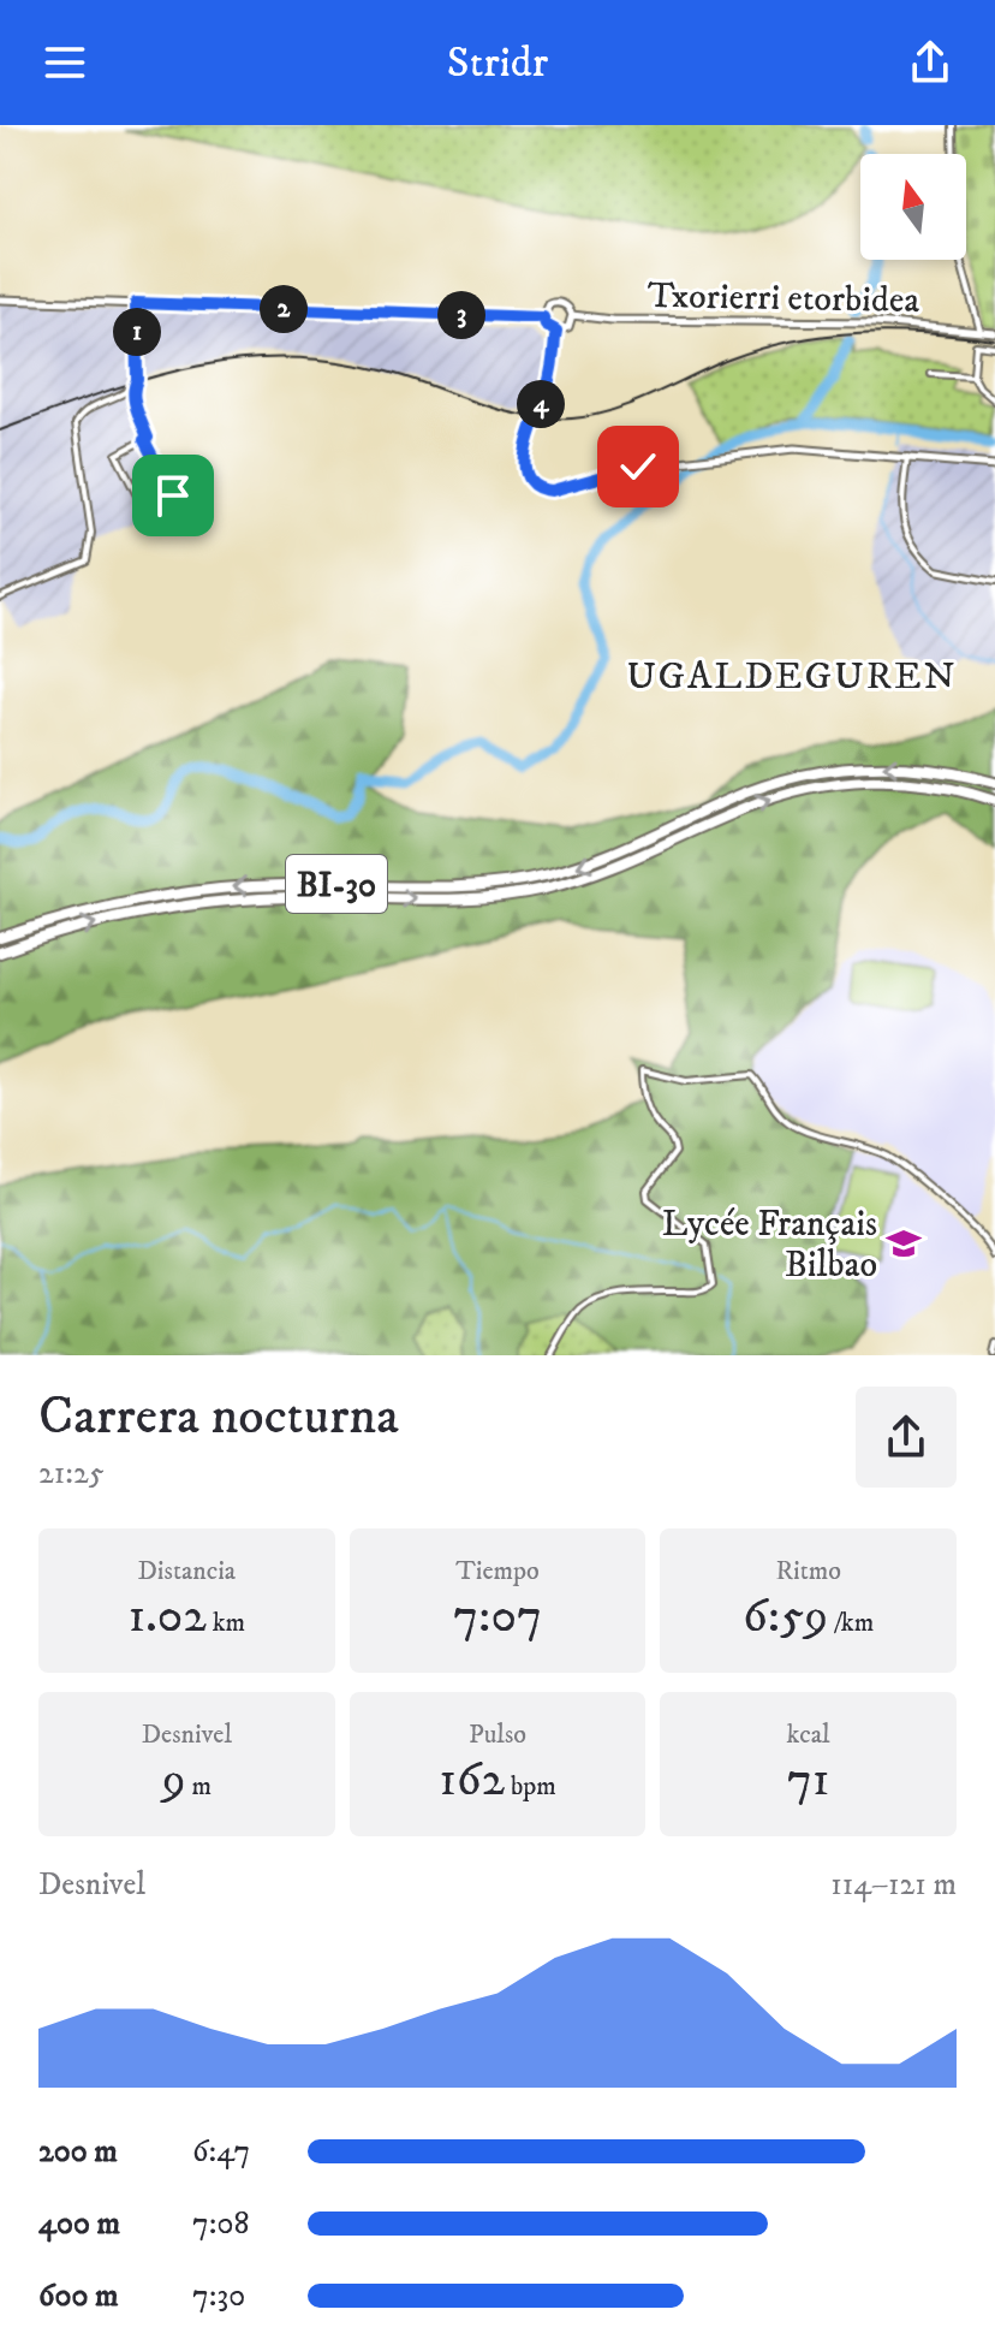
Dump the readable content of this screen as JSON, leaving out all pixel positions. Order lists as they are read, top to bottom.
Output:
{
  "streets": {
    "highway": ["BI-30"],
    "street": ["Txorierri etorbidea"]
  },
  "districts": ["UGALDEGUREN"],
  "places": {
    "school or university": ["Lycée Français Bilbao"]
  },
  "north": "top",
  "page": {
    "header": "Stridr",
    "pins": [
      "2",
      "3",
      "1",
      "4"
    ],
    "heading": ["Carrera nocturna", "21:25"],
    "stats": [
      ["Distancia", "1.02 km"],
      ["Tiempo", "7:07"],
      ["Ritmo", "6:59 /km"],
      ["Desnivel", "9 m"],
      ["Pulso", "162 bpm"],
      ["kcal", "71"]
    ],
    "chart": ["Desnivel", "114–121 m"],
    "list": [
      {
        "name": "200 m",
        "note": "6:47"
      },
      {
        "name": "400 m",
        "note": "7:08"
      },
      {
        "name": "600 m",
        "note": "7:30"
      }
    ]
  }
}
